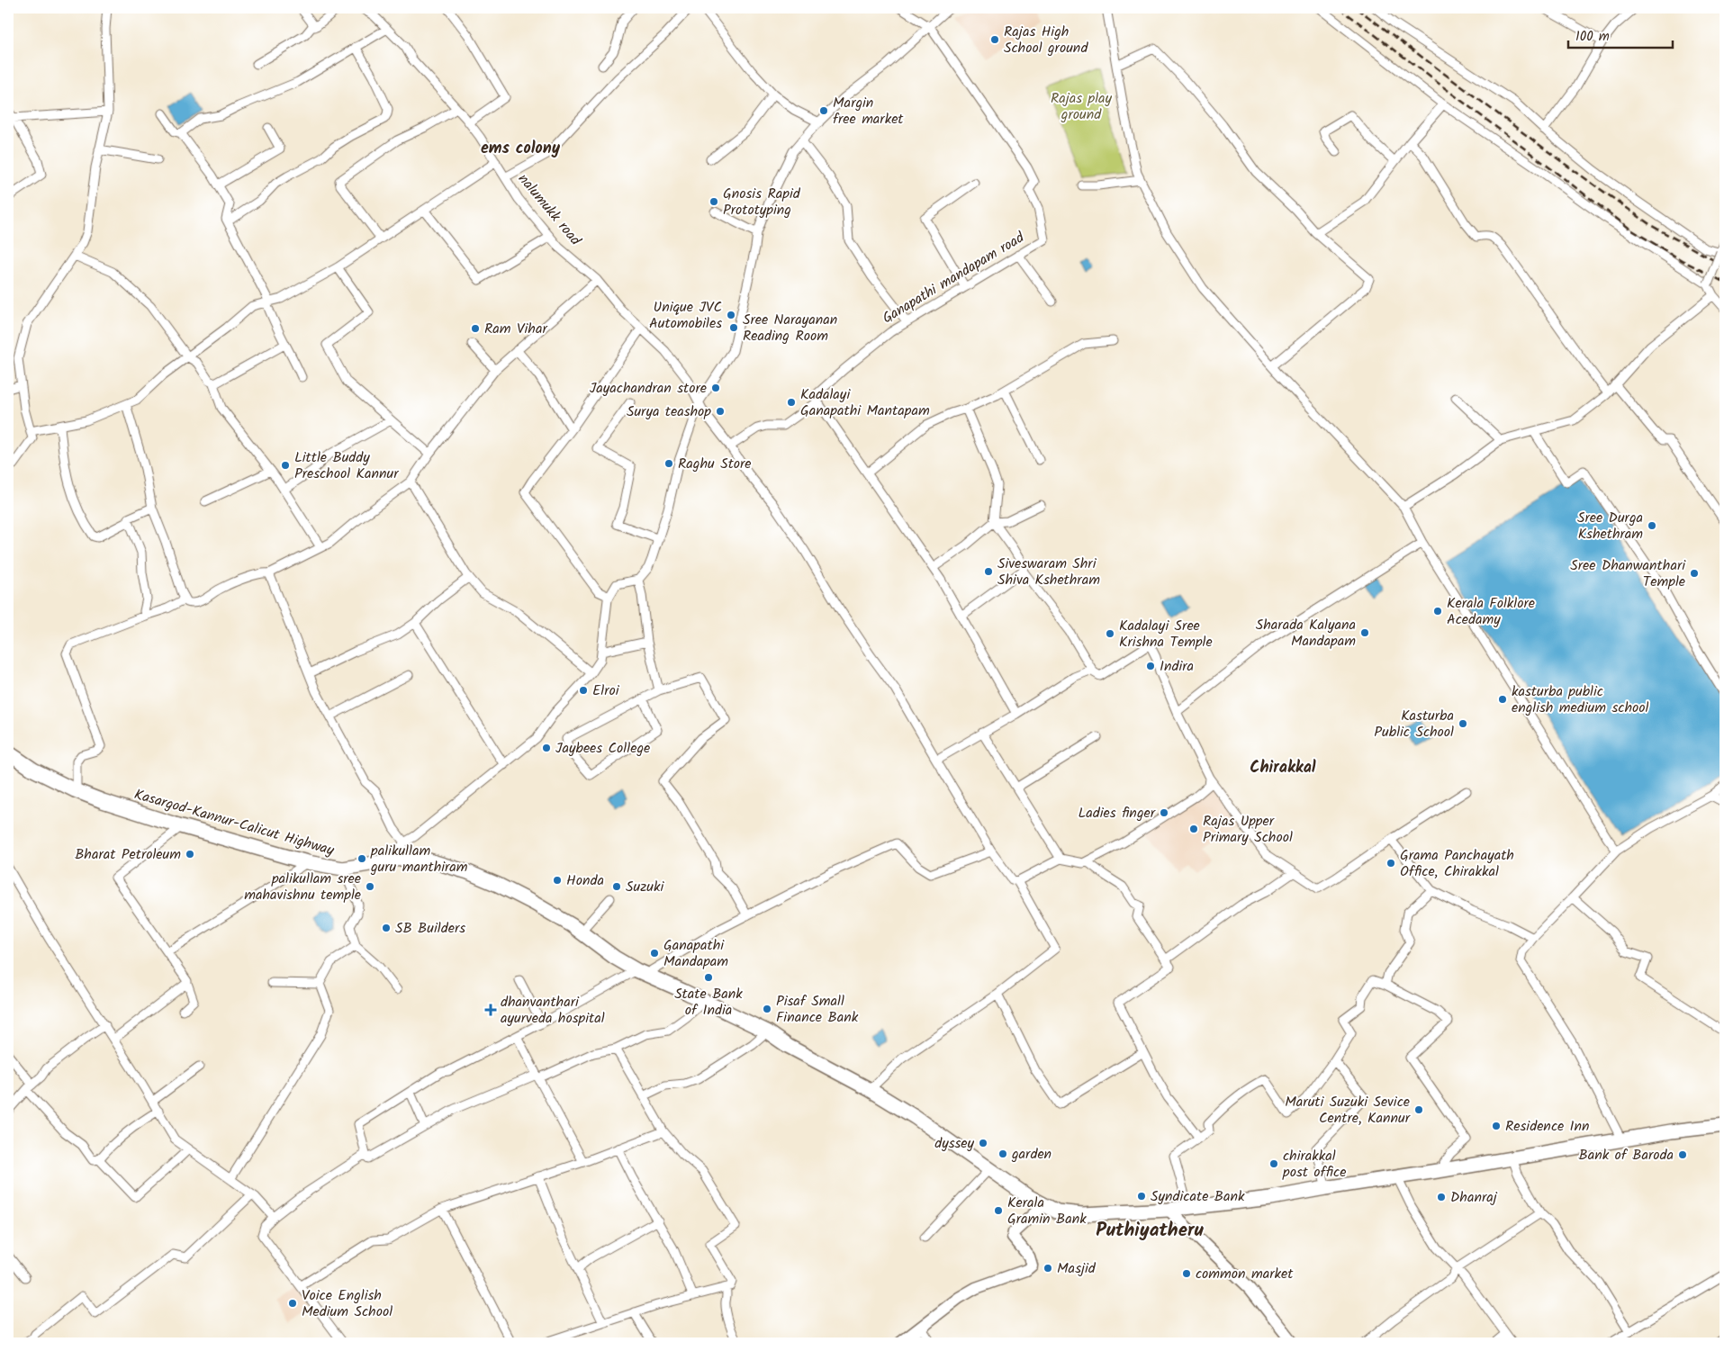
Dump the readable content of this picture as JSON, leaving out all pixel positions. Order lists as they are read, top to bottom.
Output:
{
  "streets": {
    "highway": ["Kasargod-Kannur-Calicut Highway"],
    "street": ["nalumukk road", "Ganapathi mandapam road"]
  },
  "districts": ["ems colony", "Chirakkal", "Puthiyatheru"],
  "parks": ["Rajas play ground"],
  "places": {
    "other": [
      "Rajas High School ground",
      "Margin free market",
      "Gnosis Rapid Prototyping",
      "Unique JVC Automobiles",
      "Sree Narayanan Reading Room",
      "Ram Vihar",
      "Jayachandran store",
      "Kadalayi Ganapathi Mantapam",
      "Surya teashop",
      "Raghu Store",
      "Little Buddy Preschool Kannur",
      "Sree Durga Kshethram",
      "Siveswaram Shri Shiva Kshethram",
      "Sree Dhanwanthari Temple",
      "Kerala Folklore Acedamy",
      "Sharada Kalyana Mandapam",
      "Kadalayi Sree Krishna Temple",
      "Indira",
      "Elroi",
      "kasturba public english medium school",
      "Kasturba Public School",
      "Jaybees College",
      "Ladies finger",
      "Rajas Upper Primary School",
      "Bharat Petroleum",
      "palikullam guru manthiram",
      "Grama Panchayath Office, Chirakkal",
      "Honda",
      "palikullam sree mahavishnu temple",
      "Suzuki",
      "SB Builders",
      "Ganapathi Mandapam",
      "State Bank of India",
      "Pisaf Small Finance Bank",
      "Maruti Suzuki Sevice Centre, Kannur",
      "Residence Inn",
      "dyssey",
      "garden",
      "Bank of Baroda",
      "chirakkal post office",
      "Syndicate Bank",
      "Dhanraj",
      "Kerala Gramin Bank",
      "Masjid",
      "common market",
      "Voice English Medium School"
    ],
    "health": ["dhanvanthari ayurveda hospital"]
  },
  "scale_bar": "100 m"
}
